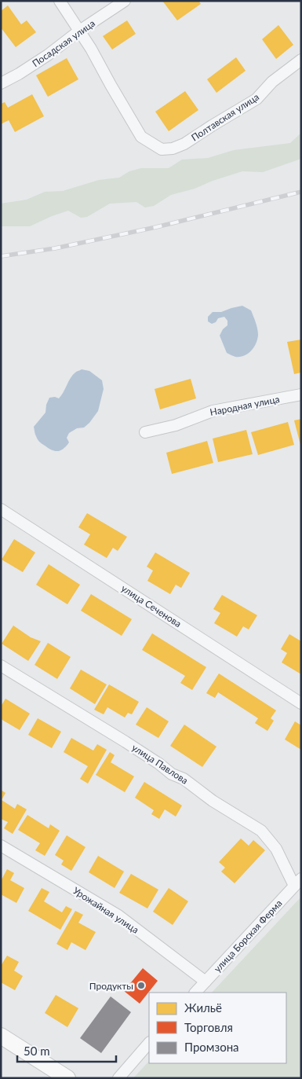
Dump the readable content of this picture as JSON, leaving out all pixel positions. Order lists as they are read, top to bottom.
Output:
{
  "streets": {
    "street": [
      "Посадская улица",
      "Полтавская улица",
      "Народная улица",
      "улица Сеченова",
      "улица Павлова",
      "Урожайная улица",
      "улица Борская Ферма"
    ]
  },
  "crossings": [
    ["Посадская улица", "Полтавская улица"],
    ["улица Павлова", "улица Борская Ферма"],
    ["Урожайная улица", "улица Борская Ферма"]
  ],
  "places": ["Продукты"],
  "legend": ["Жильё", "Торговля", "Промзона"],
  "scale_bar": "50 m"
}
